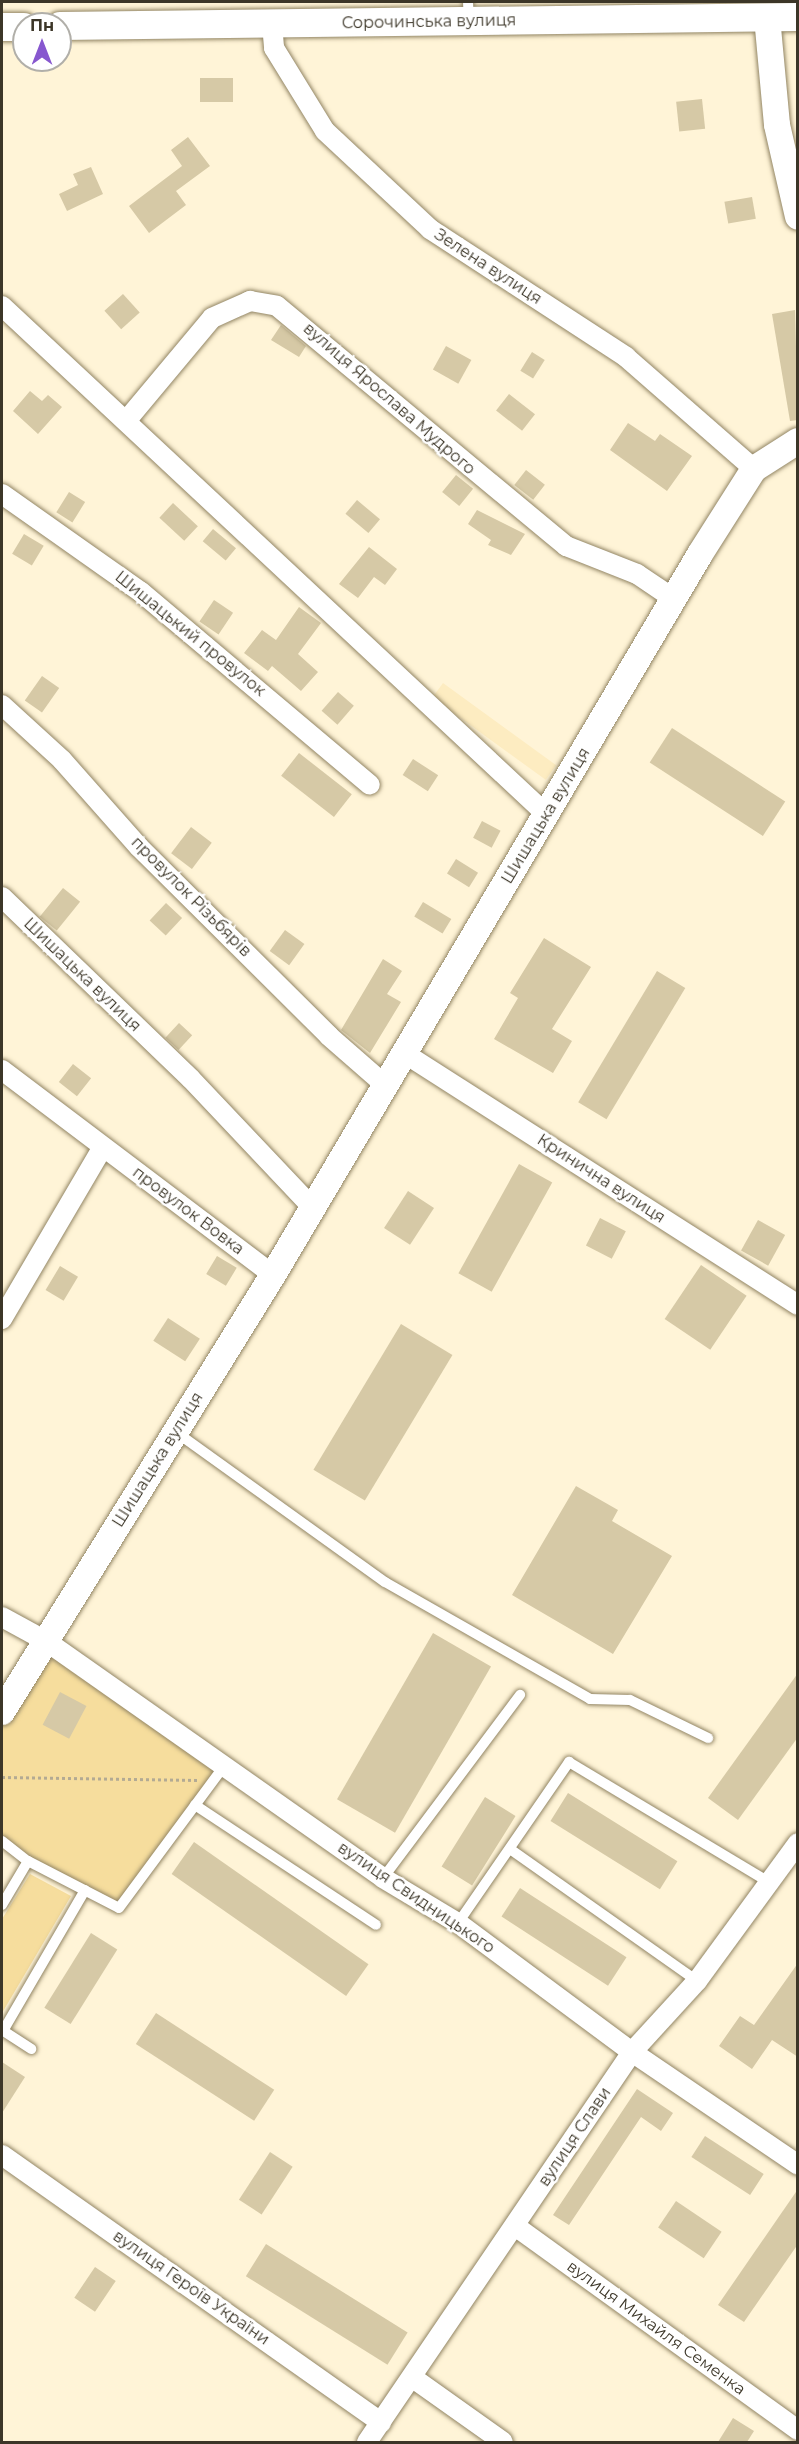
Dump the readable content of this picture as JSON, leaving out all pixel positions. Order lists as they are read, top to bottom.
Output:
{
  "streets": {
    "main road": ["Сорочинська вулиця"],
    "street": [
      "Зелена вулиця",
      "вулиця Ярослава Мудрого",
      "Шишацький провулок",
      "Шишацька вулиця",
      "провулок Різьбярів",
      "Кринична вулиця",
      "провулок Вовка",
      "вулиця Свидницького",
      "вулиця Слави",
      "вулиця Героїв України",
      "вулиця Михайля Семенка"
    ]
  },
  "crossings": [
    ["Сорочинська вулиця", "Зелена вулиця"],
    ["Зелена вулиця", "Шишацька вулиця"],
    ["вулиця Ярослава Мудрого", "Шишацька вулиця"],
    ["Шишацька вулиця", "провулок Різьбярів"],
    ["Шишацька вулиця", "Кринична вулиця"],
    ["Шишацька вулиця", "провулок Вовка"],
    ["Шишацька вулиця", "вулиця Свидницького"],
    ["вулиця Свидницького", "вулиця Слави"],
    ["вулиця Слави", "вулиця Героїв України"],
    ["вулиця Слави", "вулиця Михайля Семенка"]
  ],
  "north": "top"
}
